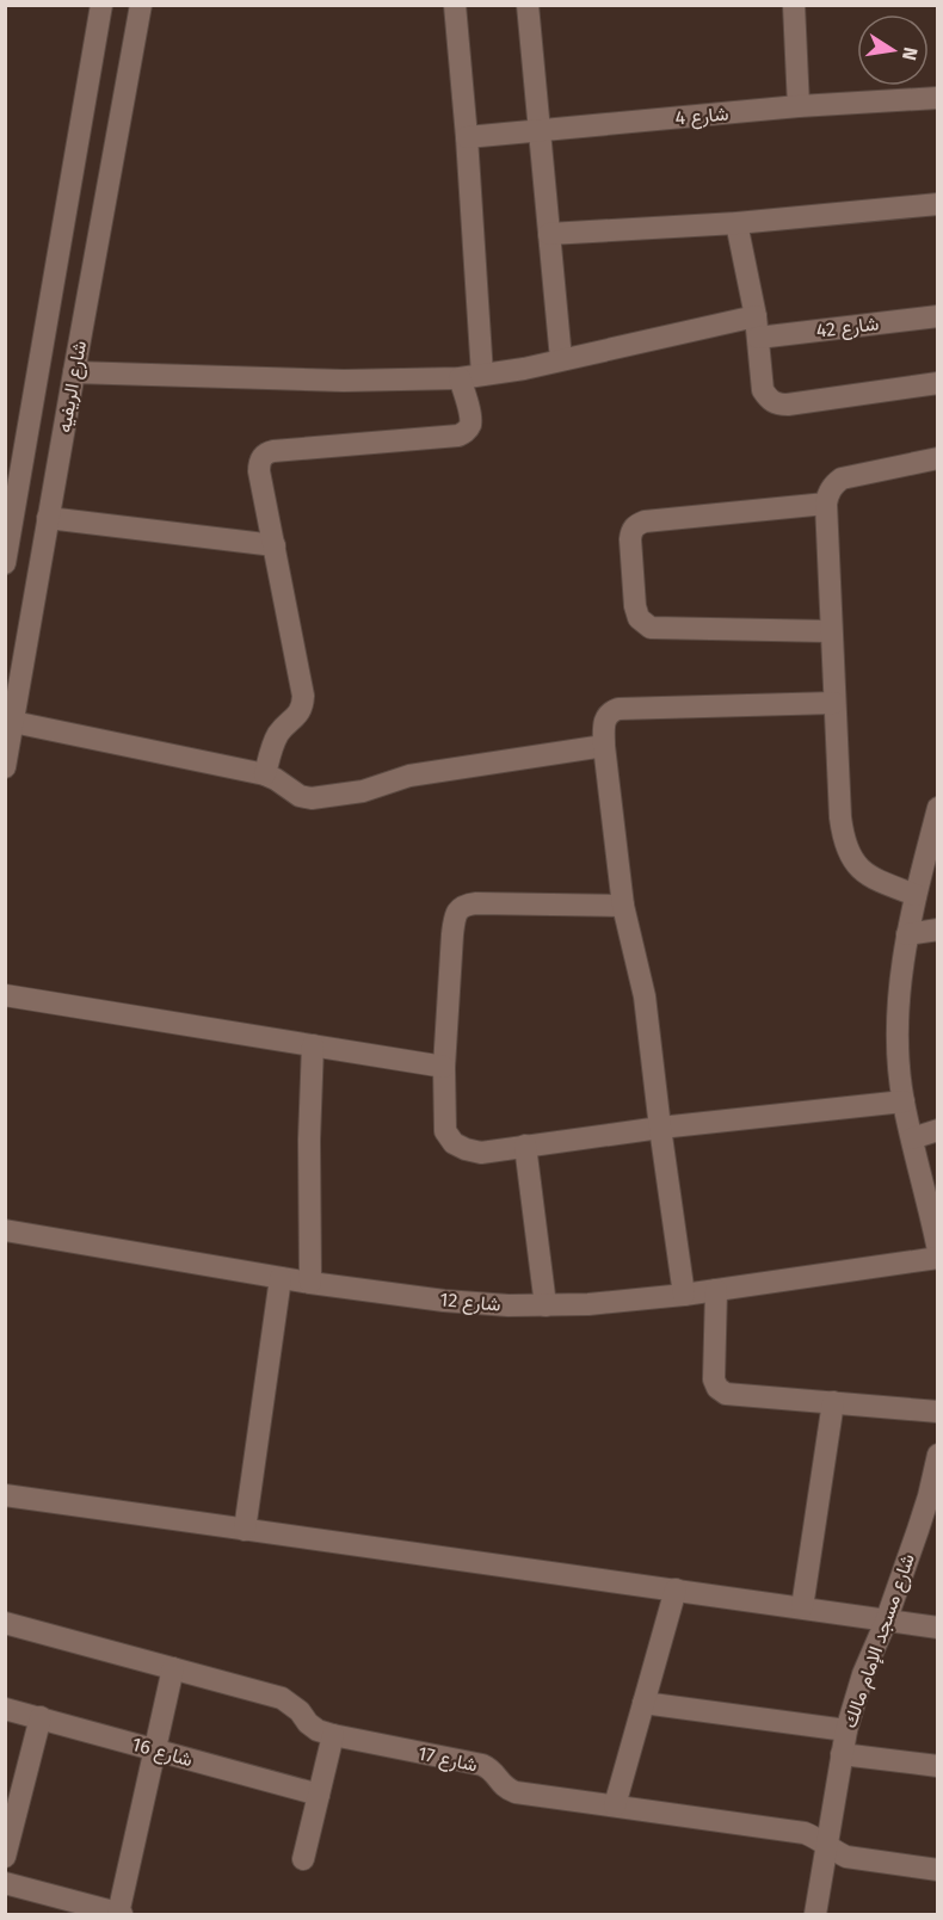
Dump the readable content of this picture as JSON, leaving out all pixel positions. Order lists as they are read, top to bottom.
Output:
{
  "streets": {
    "street": [
      "شارع 4",
      "شارع 42",
      "شارع الريفيه",
      "شارع 12",
      "شارع مسجد الإمام مالك",
      "شارع 16",
      "شارع 17"
    ]
  },
  "crossings": [
    ["شارع مسجد الإمام مالك", "شارع 17"]
  ],
  "north": "right"
}
